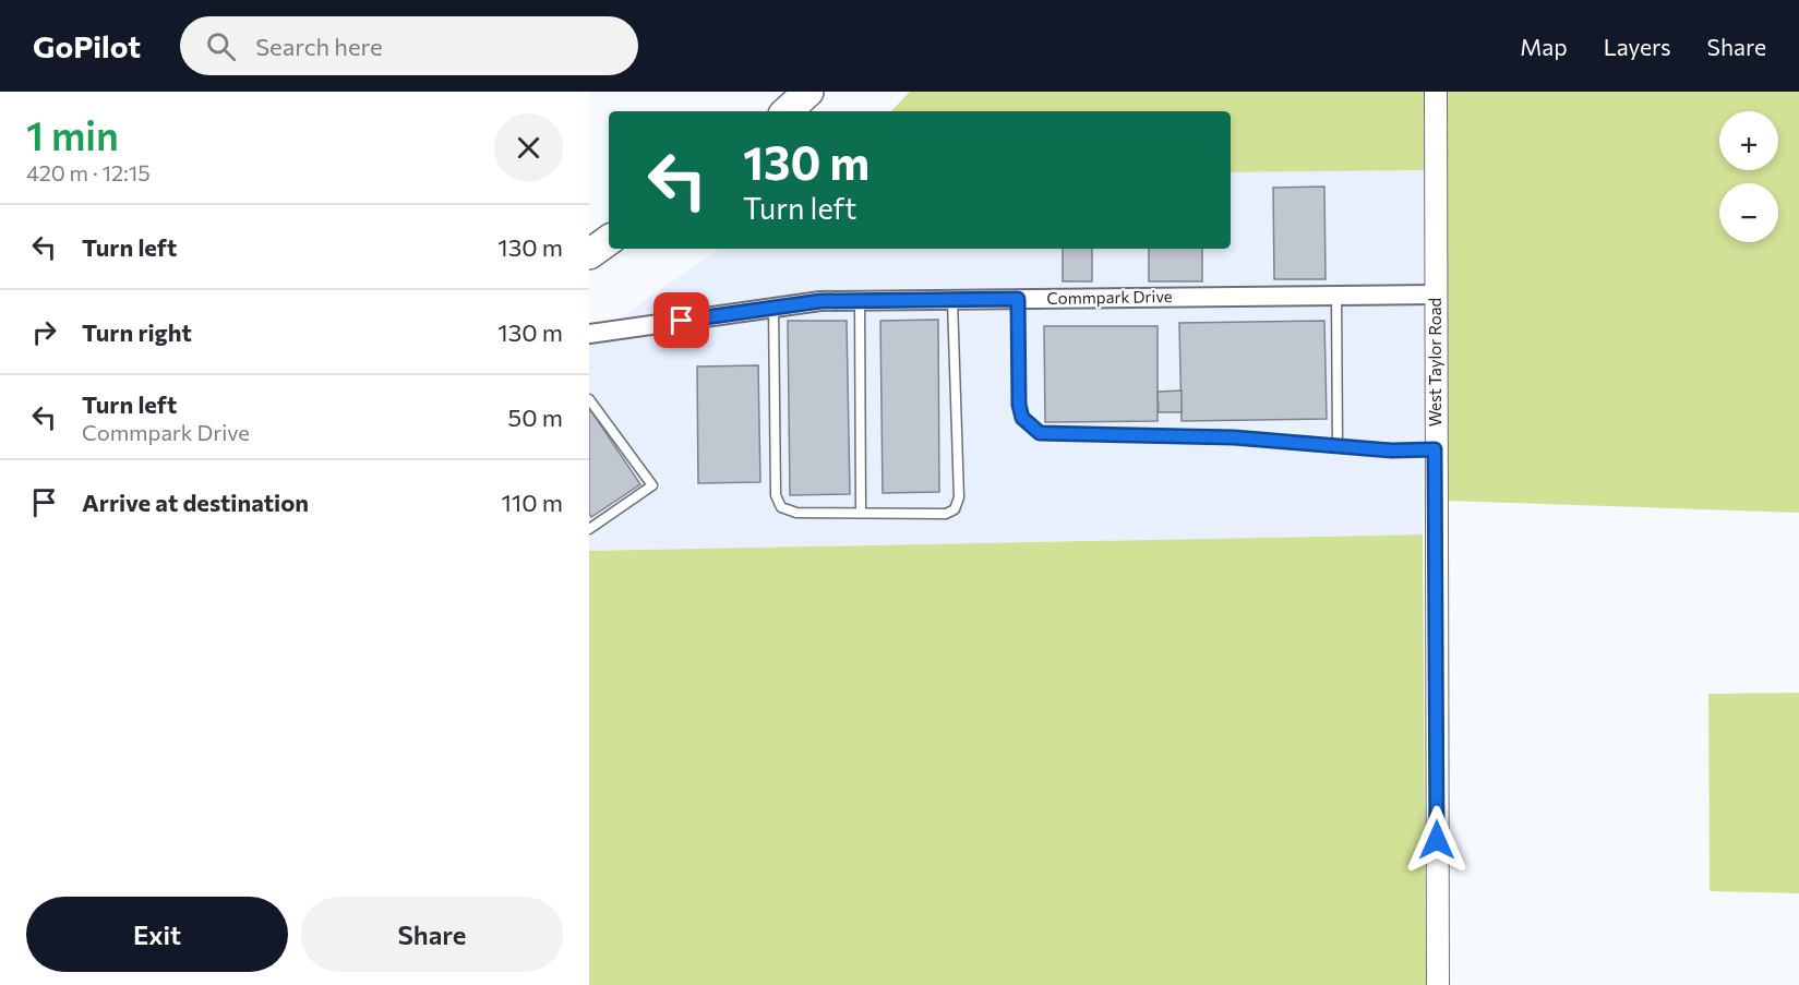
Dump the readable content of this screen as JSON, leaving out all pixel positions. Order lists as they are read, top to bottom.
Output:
{
  "streets": {
    "street": ["Commpark Drive", "West Taylor Road"]
  },
  "crossings": [
    ["Commpark Drive", "West Taylor Road"]
  ],
  "page": {
    "header": "GoPilot",
    "search": "Search here",
    "nav": ["Map", "Layers", "Share"],
    "heading": ["1 min", "420 m · 12:15"],
    "map_buttons": ["+", "−"],
    "turn": ["130 m", "Turn left"],
    "list": [
      {
        "name": "Turn left",
        "value": "130 m"
      },
      {
        "name": "Turn right",
        "value": "130 m"
      },
      {
        "name": "Turn left",
        "note": "Commpark Drive",
        "value": "50 m"
      },
      {
        "name": "Arrive at destination",
        "value": "110 m"
      }
    ],
    "buttons": ["Exit", "Share"]
  }
}
